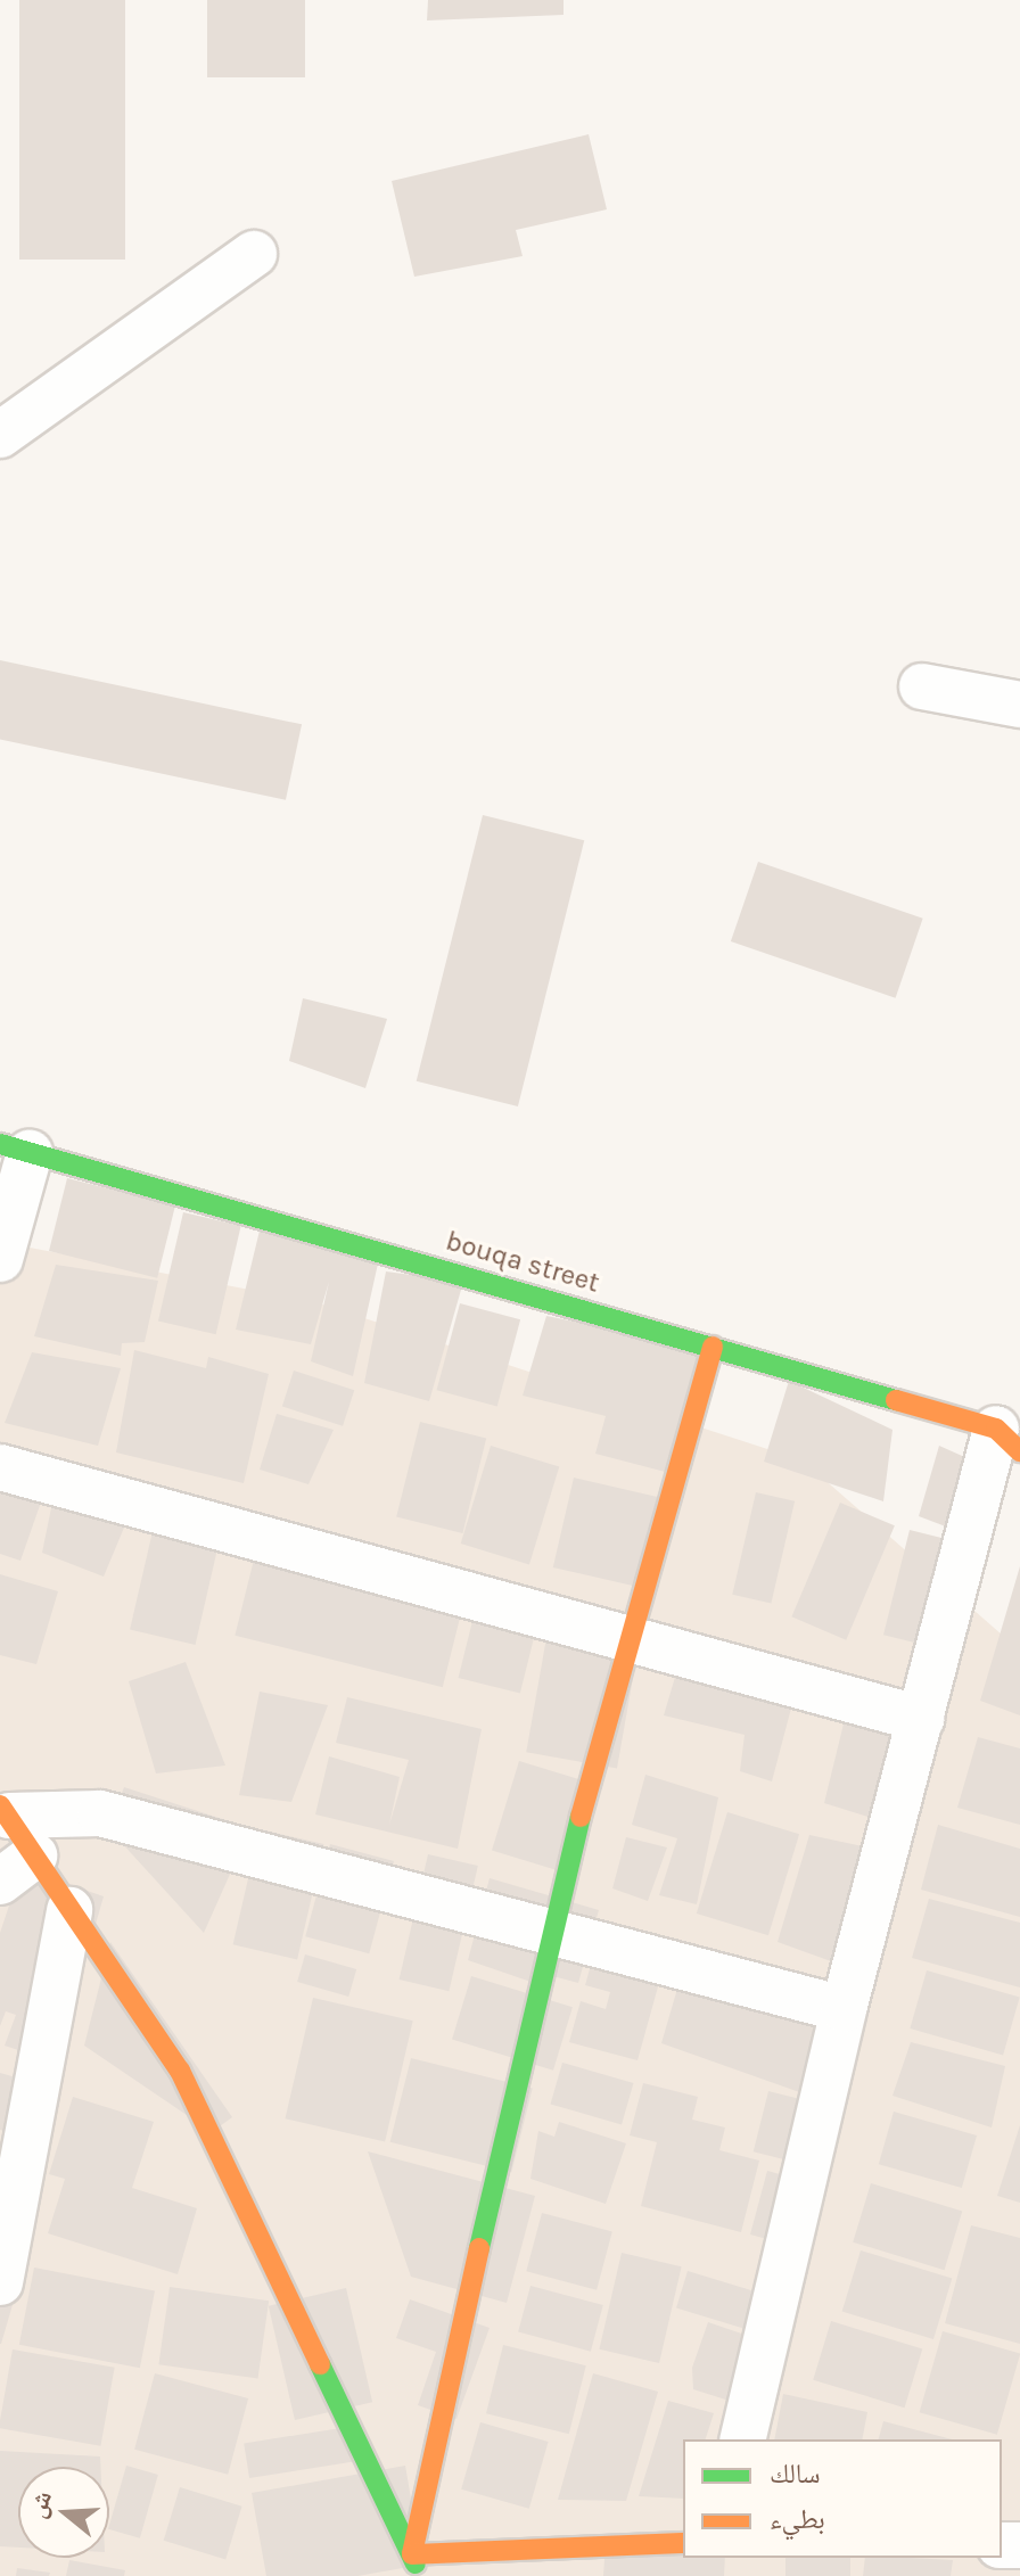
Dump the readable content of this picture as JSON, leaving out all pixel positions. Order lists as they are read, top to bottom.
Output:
{
  "streets": {
    "street": ["bouqa street"]
  },
  "legend": ["سالك", "بطيء"],
  "north": "left"
}
